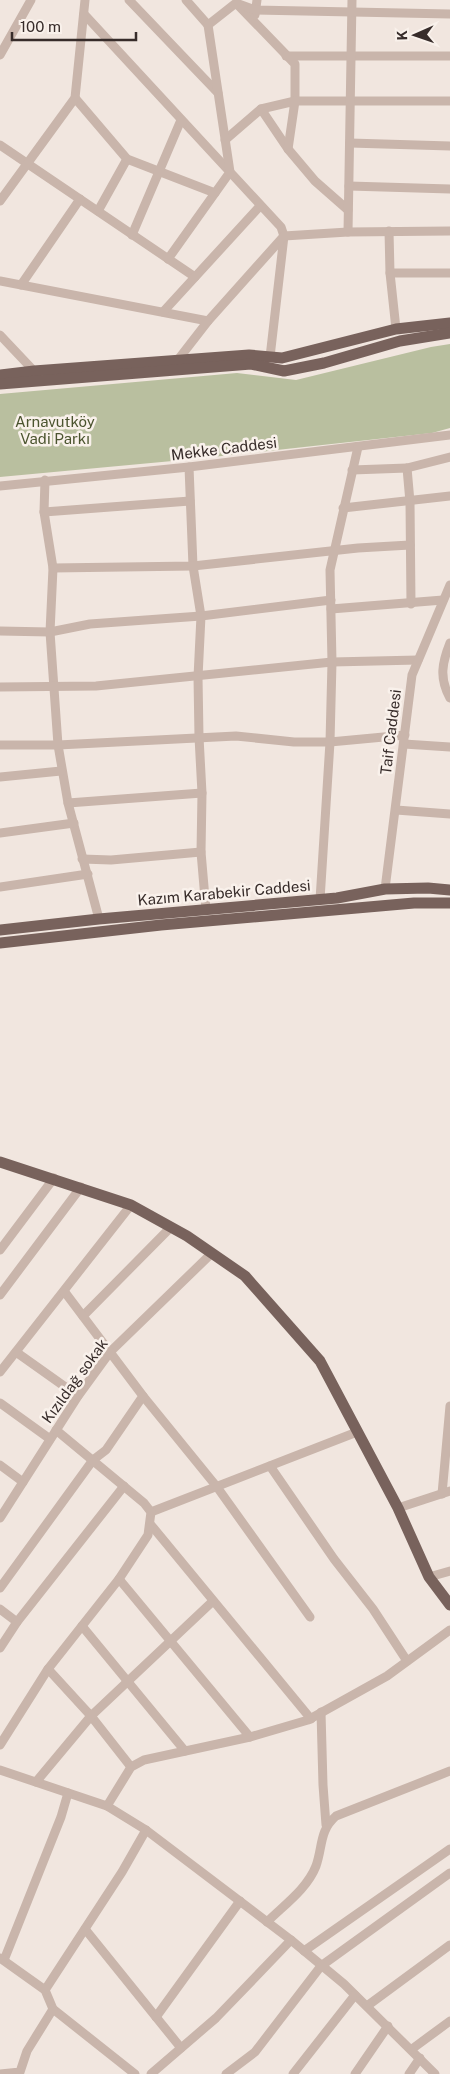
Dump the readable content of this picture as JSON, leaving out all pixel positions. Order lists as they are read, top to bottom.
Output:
{
  "streets": {
    "main road": ["Kazım Karabekir Caddesi"],
    "street": ["Mekke Caddesi", "Taif Caddesi", "Kızıldağ sokak"]
  },
  "crossings": [
    ["Taif Caddesi", "Kazım Karabekir Caddesi"]
  ],
  "parks": ["Arnavutköy Vadi Parkı"],
  "scale_bar": "100 m",
  "north": "left"
}
